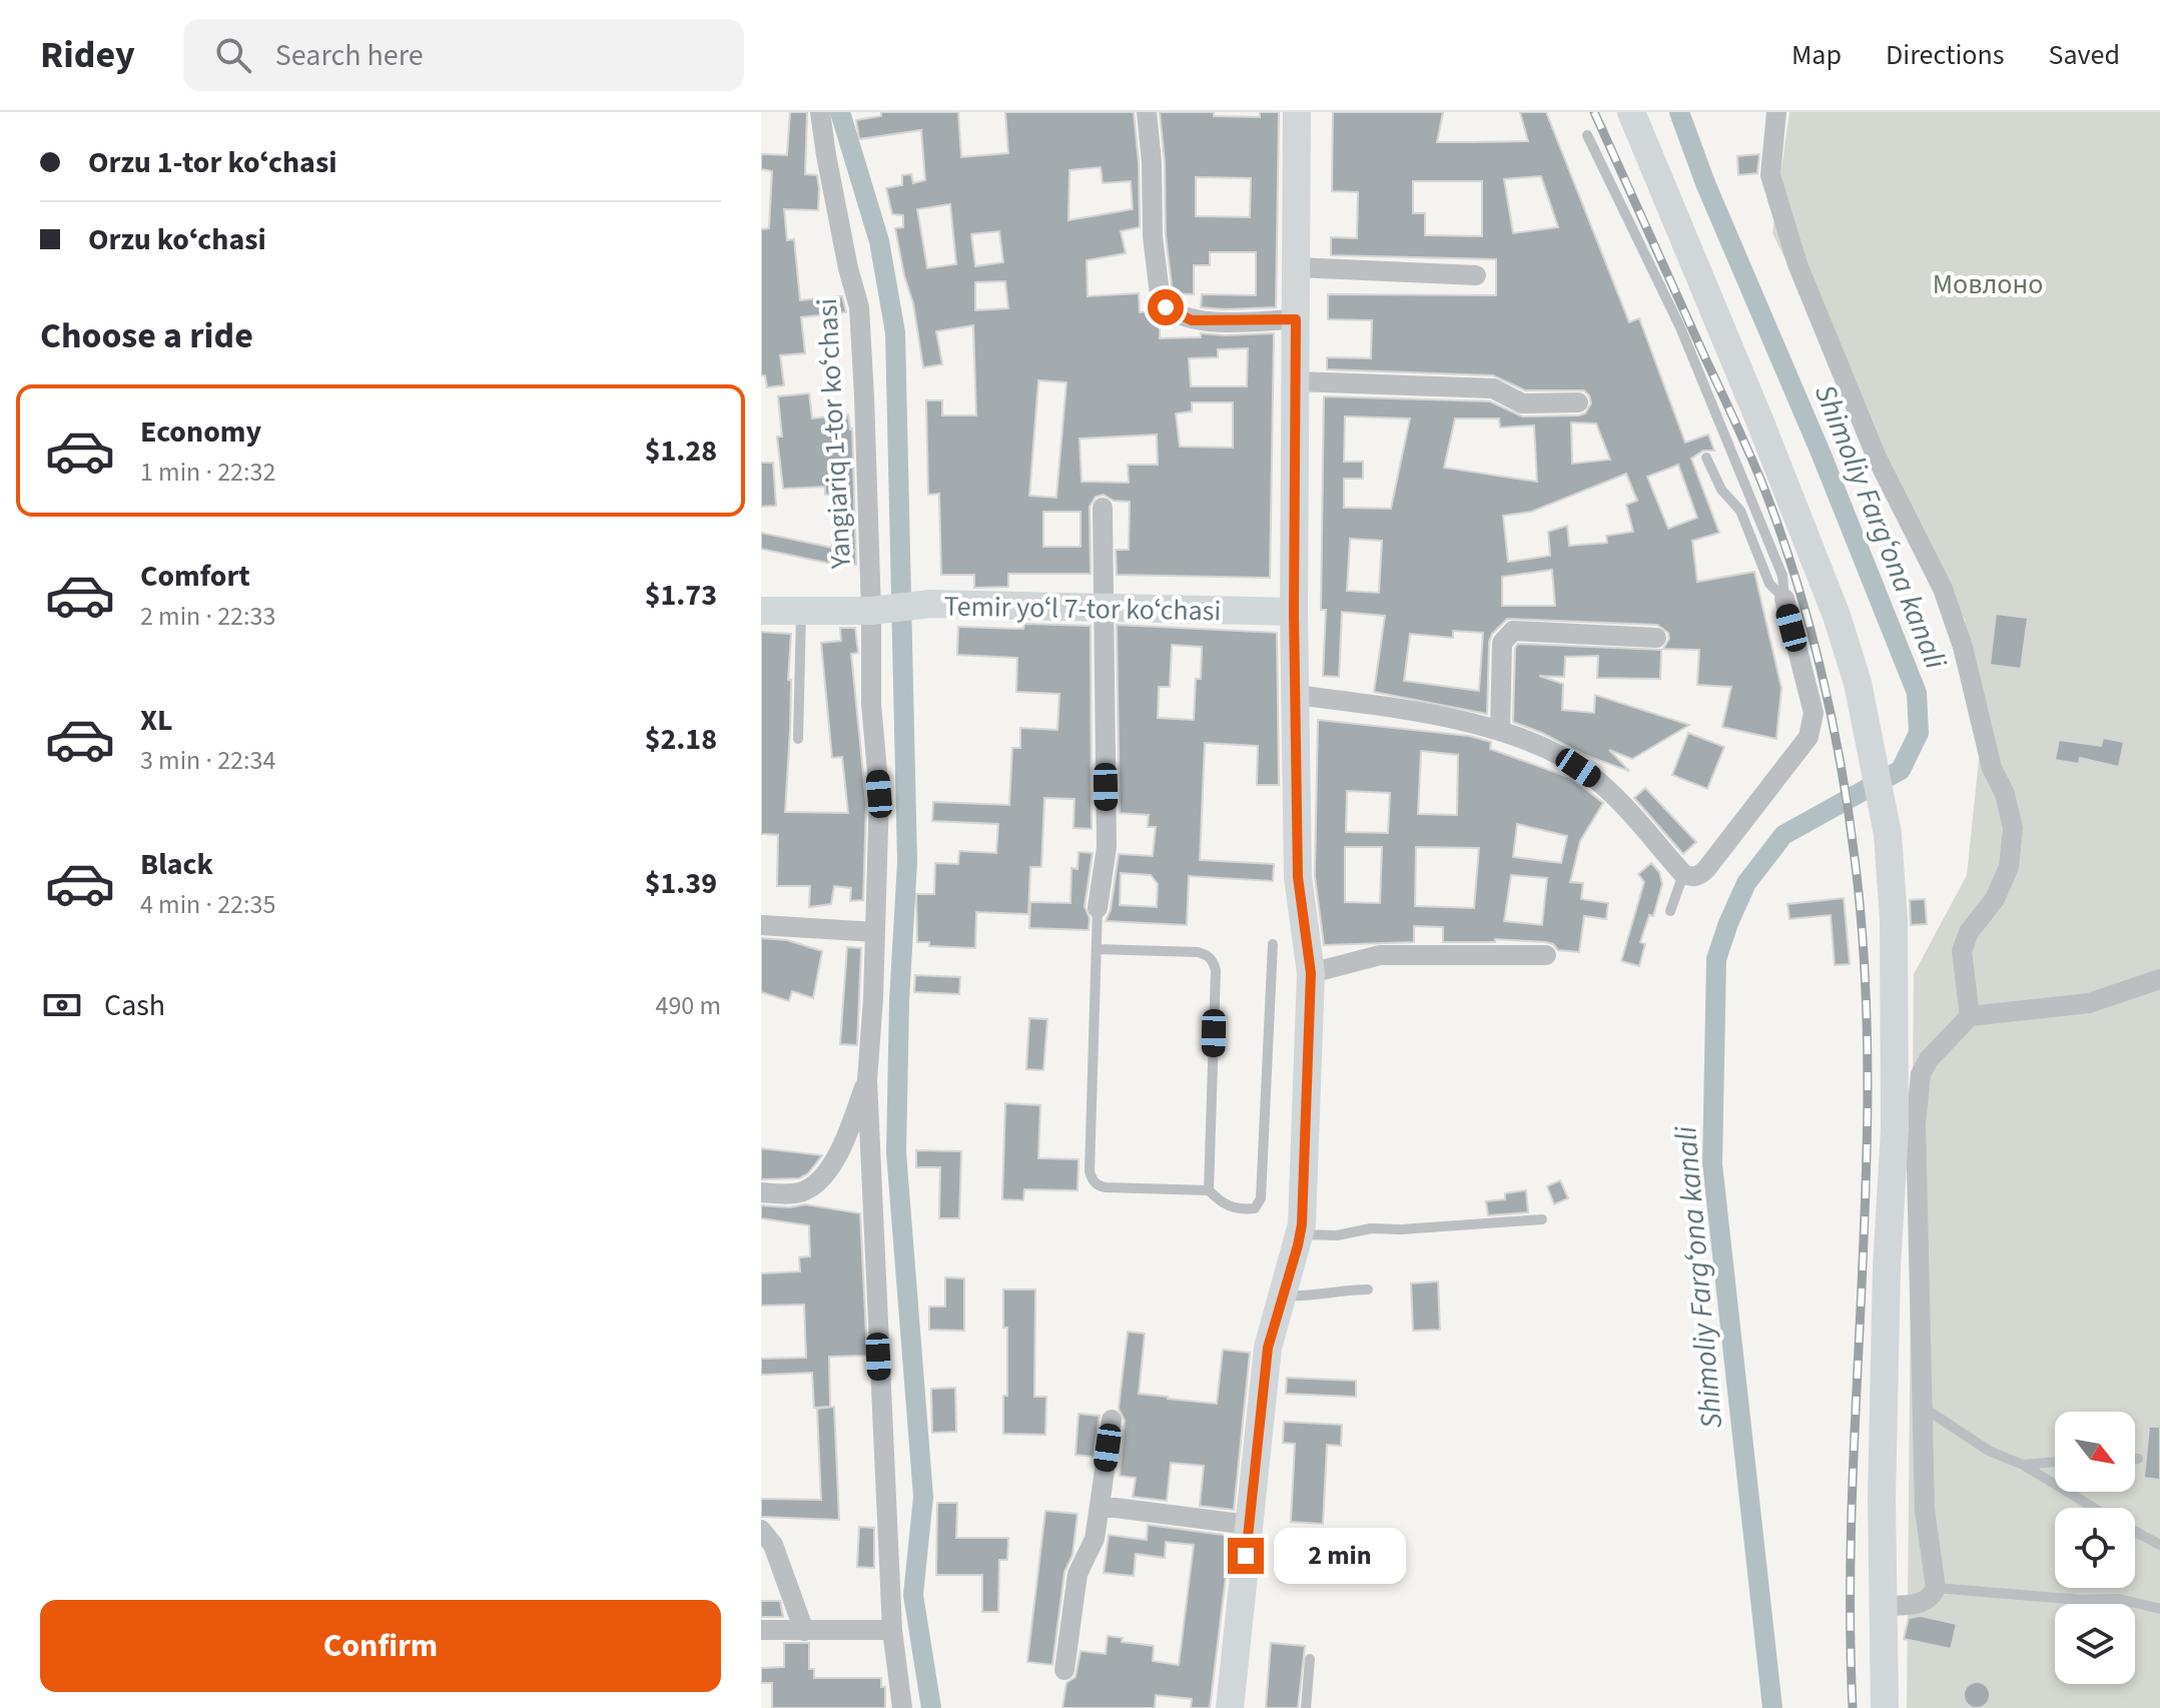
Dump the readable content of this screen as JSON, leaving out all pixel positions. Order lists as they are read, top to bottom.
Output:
{
  "streets": {
    "street": ["Yangiariq 1-tor koʻchasi", "Temir yoʻl 7-tor koʻchasi"]
  },
  "crossings": [
    ["Yangiariq 1-tor koʻchasi", "Temir yoʻl 7-tor koʻchasi"]
  ],
  "water": ["Shimoliy Fargʻona kanali"],
  "parks": ["Мовлоно"],
  "north": "bottom right",
  "page": {
    "header": "Ridey",
    "search": "Search here",
    "nav": ["Map", "Directions", "Saved"],
    "banner": ["Orzu 1-tor koʻchasi", "Orzu koʻchasi"],
    "heading": "Choose a ride",
    "list": [
      {
        "name": "Economy",
        "note": "1 min · 22:32",
        "value": "$1.28"
      },
      {
        "name": "Comfort",
        "note": "2 min · 22:33",
        "value": "$1.73"
      },
      {
        "name": "XL",
        "note": "3 min · 22:34",
        "value": "$2.18"
      },
      {
        "name": "Black",
        "note": "4 min · 22:35",
        "value": "$1.39"
      }
    ],
    "pay": ["Cash", "490 m"],
    "bubble": "2 min",
    "buttons": "Confirm"
  }
}
